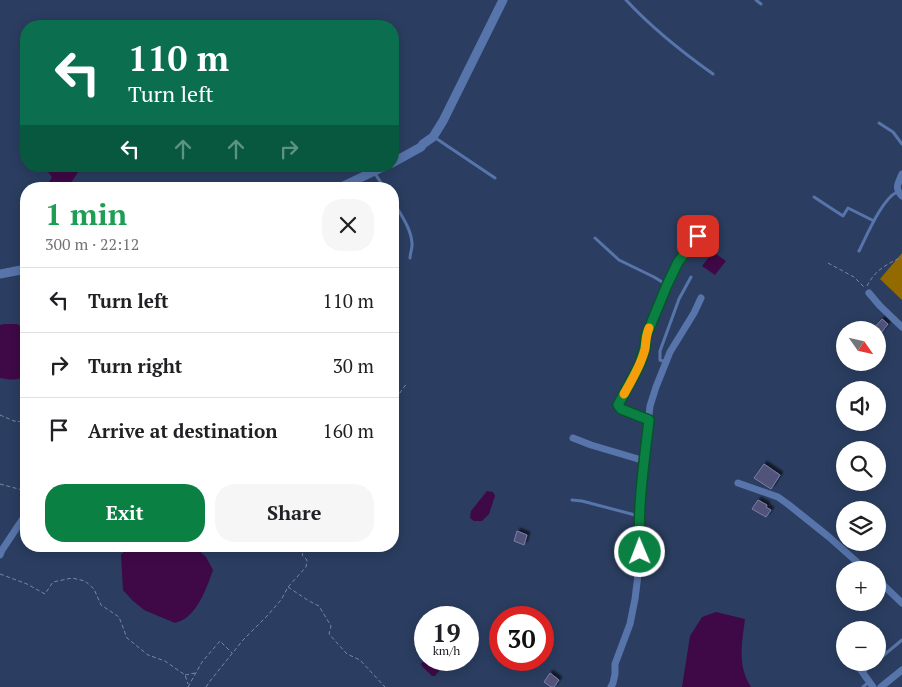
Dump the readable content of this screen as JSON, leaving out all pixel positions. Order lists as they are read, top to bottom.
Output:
{
  "north": "bottom right",
  "page": {
    "turn": ["110 m", "Turn left"],
    "heading": ["1 min", "300 m · 22:12"],
    "list": [
      {
        "name": "Turn left",
        "value": "110 m"
      },
      {
        "name": "Turn right",
        "value": "30 m"
      },
      {
        "name": "Arrive at destination",
        "value": "160 m"
      }
    ],
    "map_buttons": ["+", "−"],
    "buttons": ["Exit", "Share"],
    "speed": "19 km/h",
    "limit": "30"
  }
}
